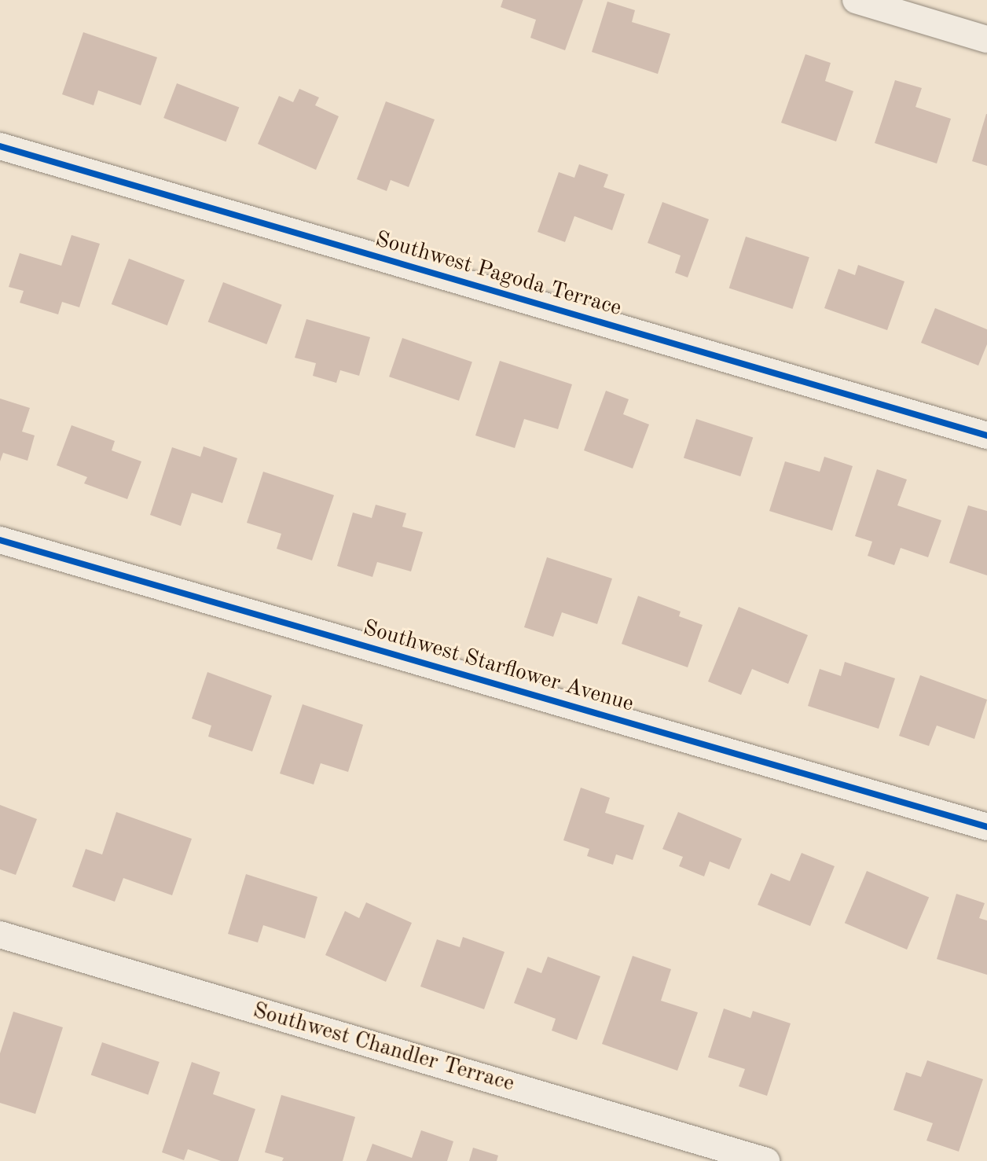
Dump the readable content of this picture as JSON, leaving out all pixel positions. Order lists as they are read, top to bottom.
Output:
{
  "streets": {
    "street": ["Southwest Pagoda Terrace", "Southwest Starflower Avenue", "Southwest Chandler Terrace"]
  }
}
